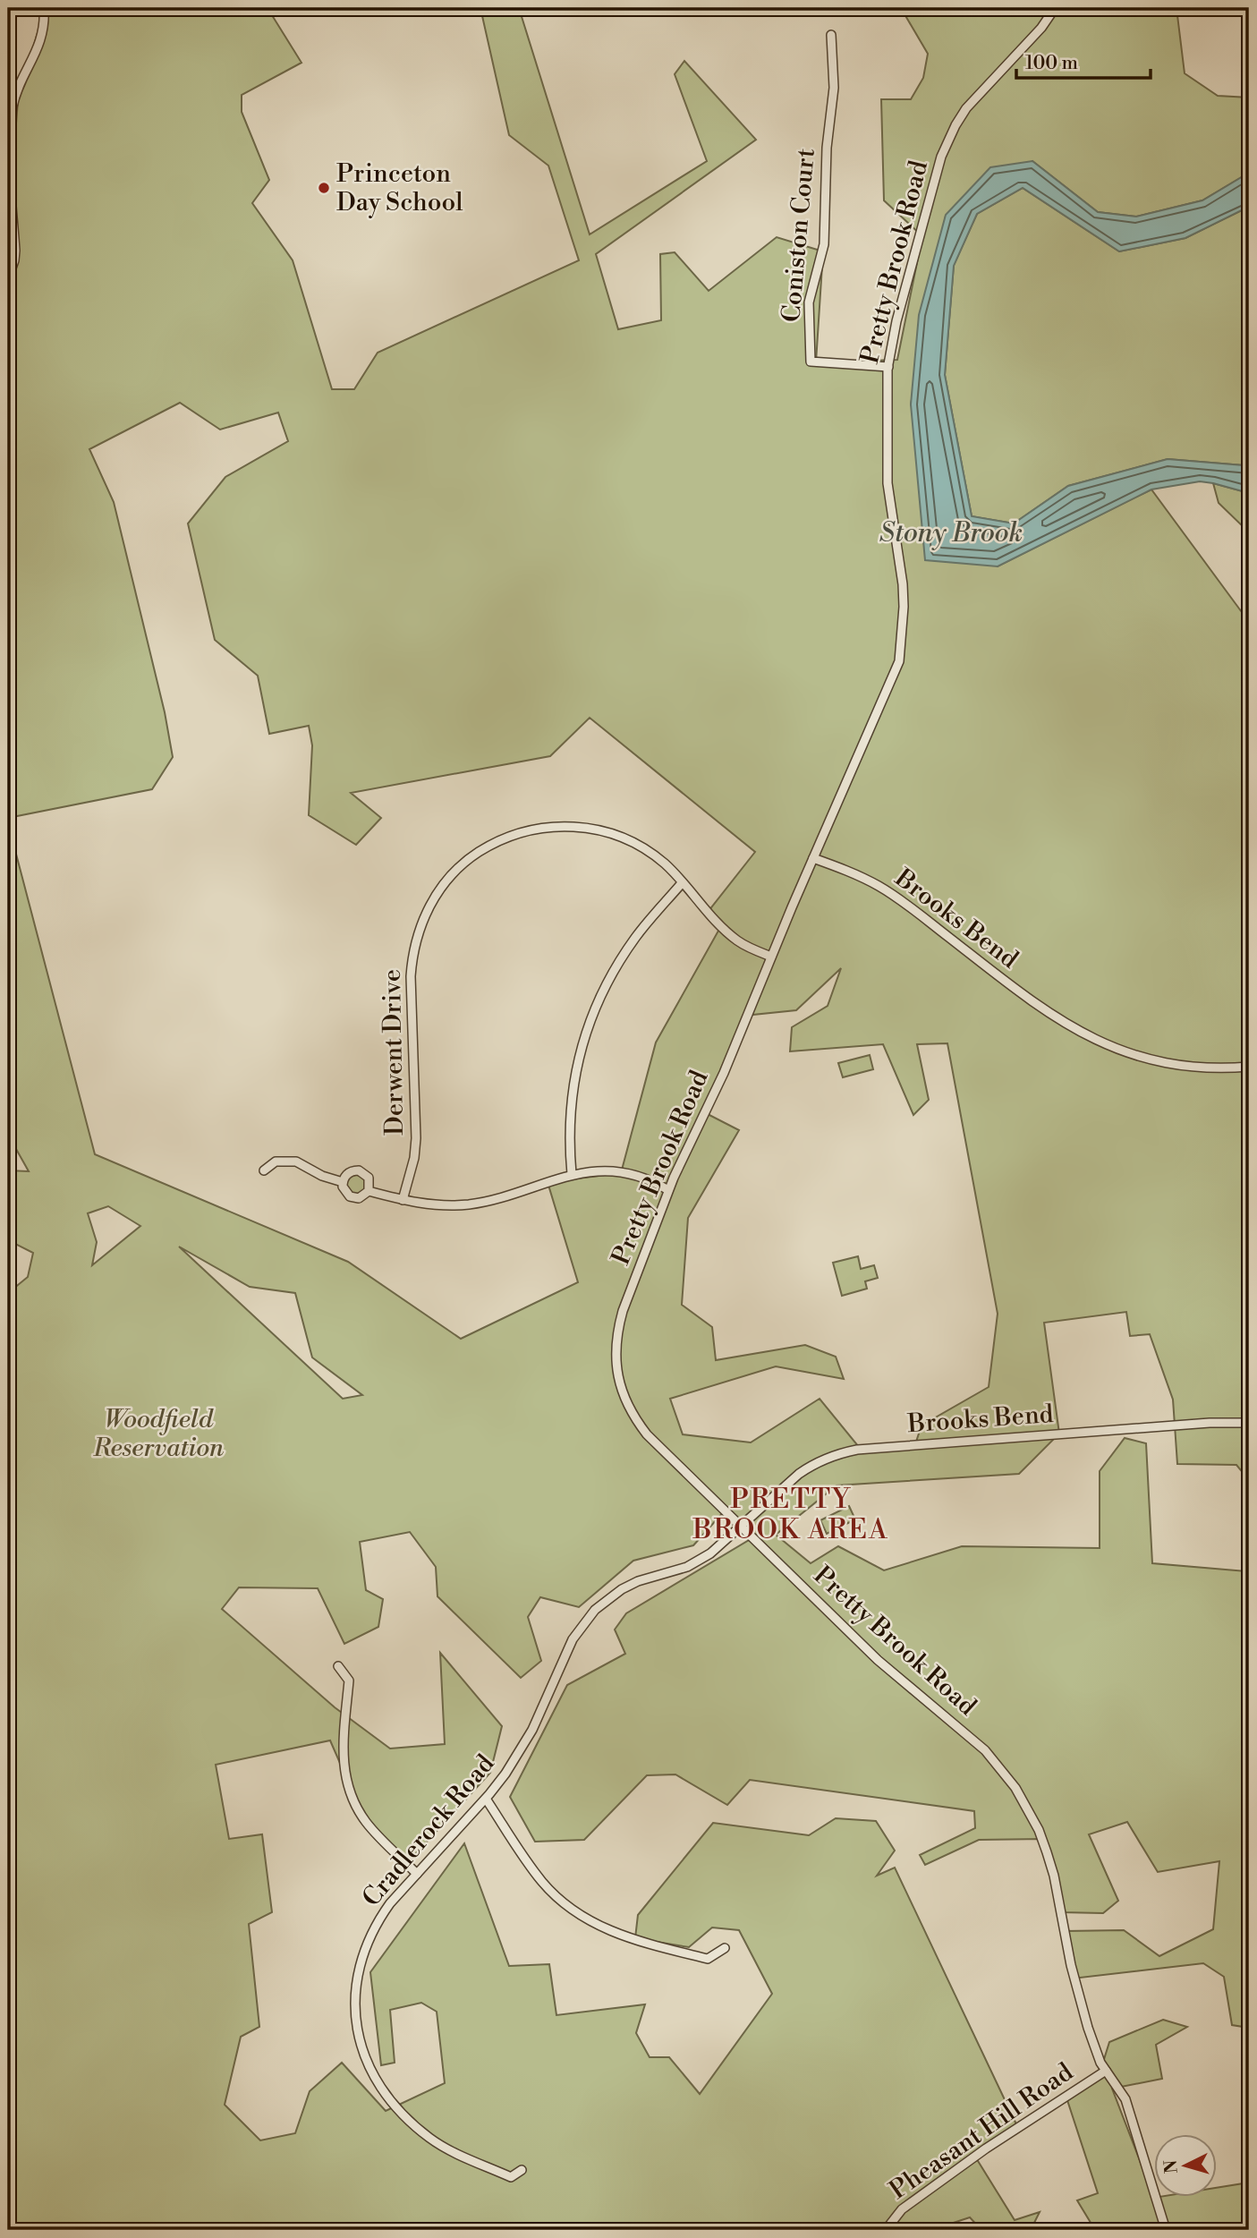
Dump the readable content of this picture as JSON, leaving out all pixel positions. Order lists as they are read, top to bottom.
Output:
{
  "streets": {
    "street": [
      "Coniston Court",
      "Pretty Brook Road",
      "Brooks Bend",
      "Derwent Drive",
      "Cradlerock Road",
      "Pheasant Hill Road"
    ]
  },
  "crossings": [
    ["Coniston Court", "Pretty Brook Road"],
    ["Pretty Brook Road", "Brooks Bend"],
    ["Pretty Brook Road", "Derwent Drive"],
    ["Pretty Brook Road", "Cradlerock Road"],
    ["Pretty Brook Road", "Pheasant Hill Road"],
    ["Brooks Bend", "Cradlerock Road"]
  ],
  "districts": ["PRETTY BROOK AREA"],
  "water": ["Stony Brook"],
  "parks": ["Woodfield Reservation"],
  "places": ["Princeton Day School"],
  "scale_bar": "100 m",
  "north": "left"
}
